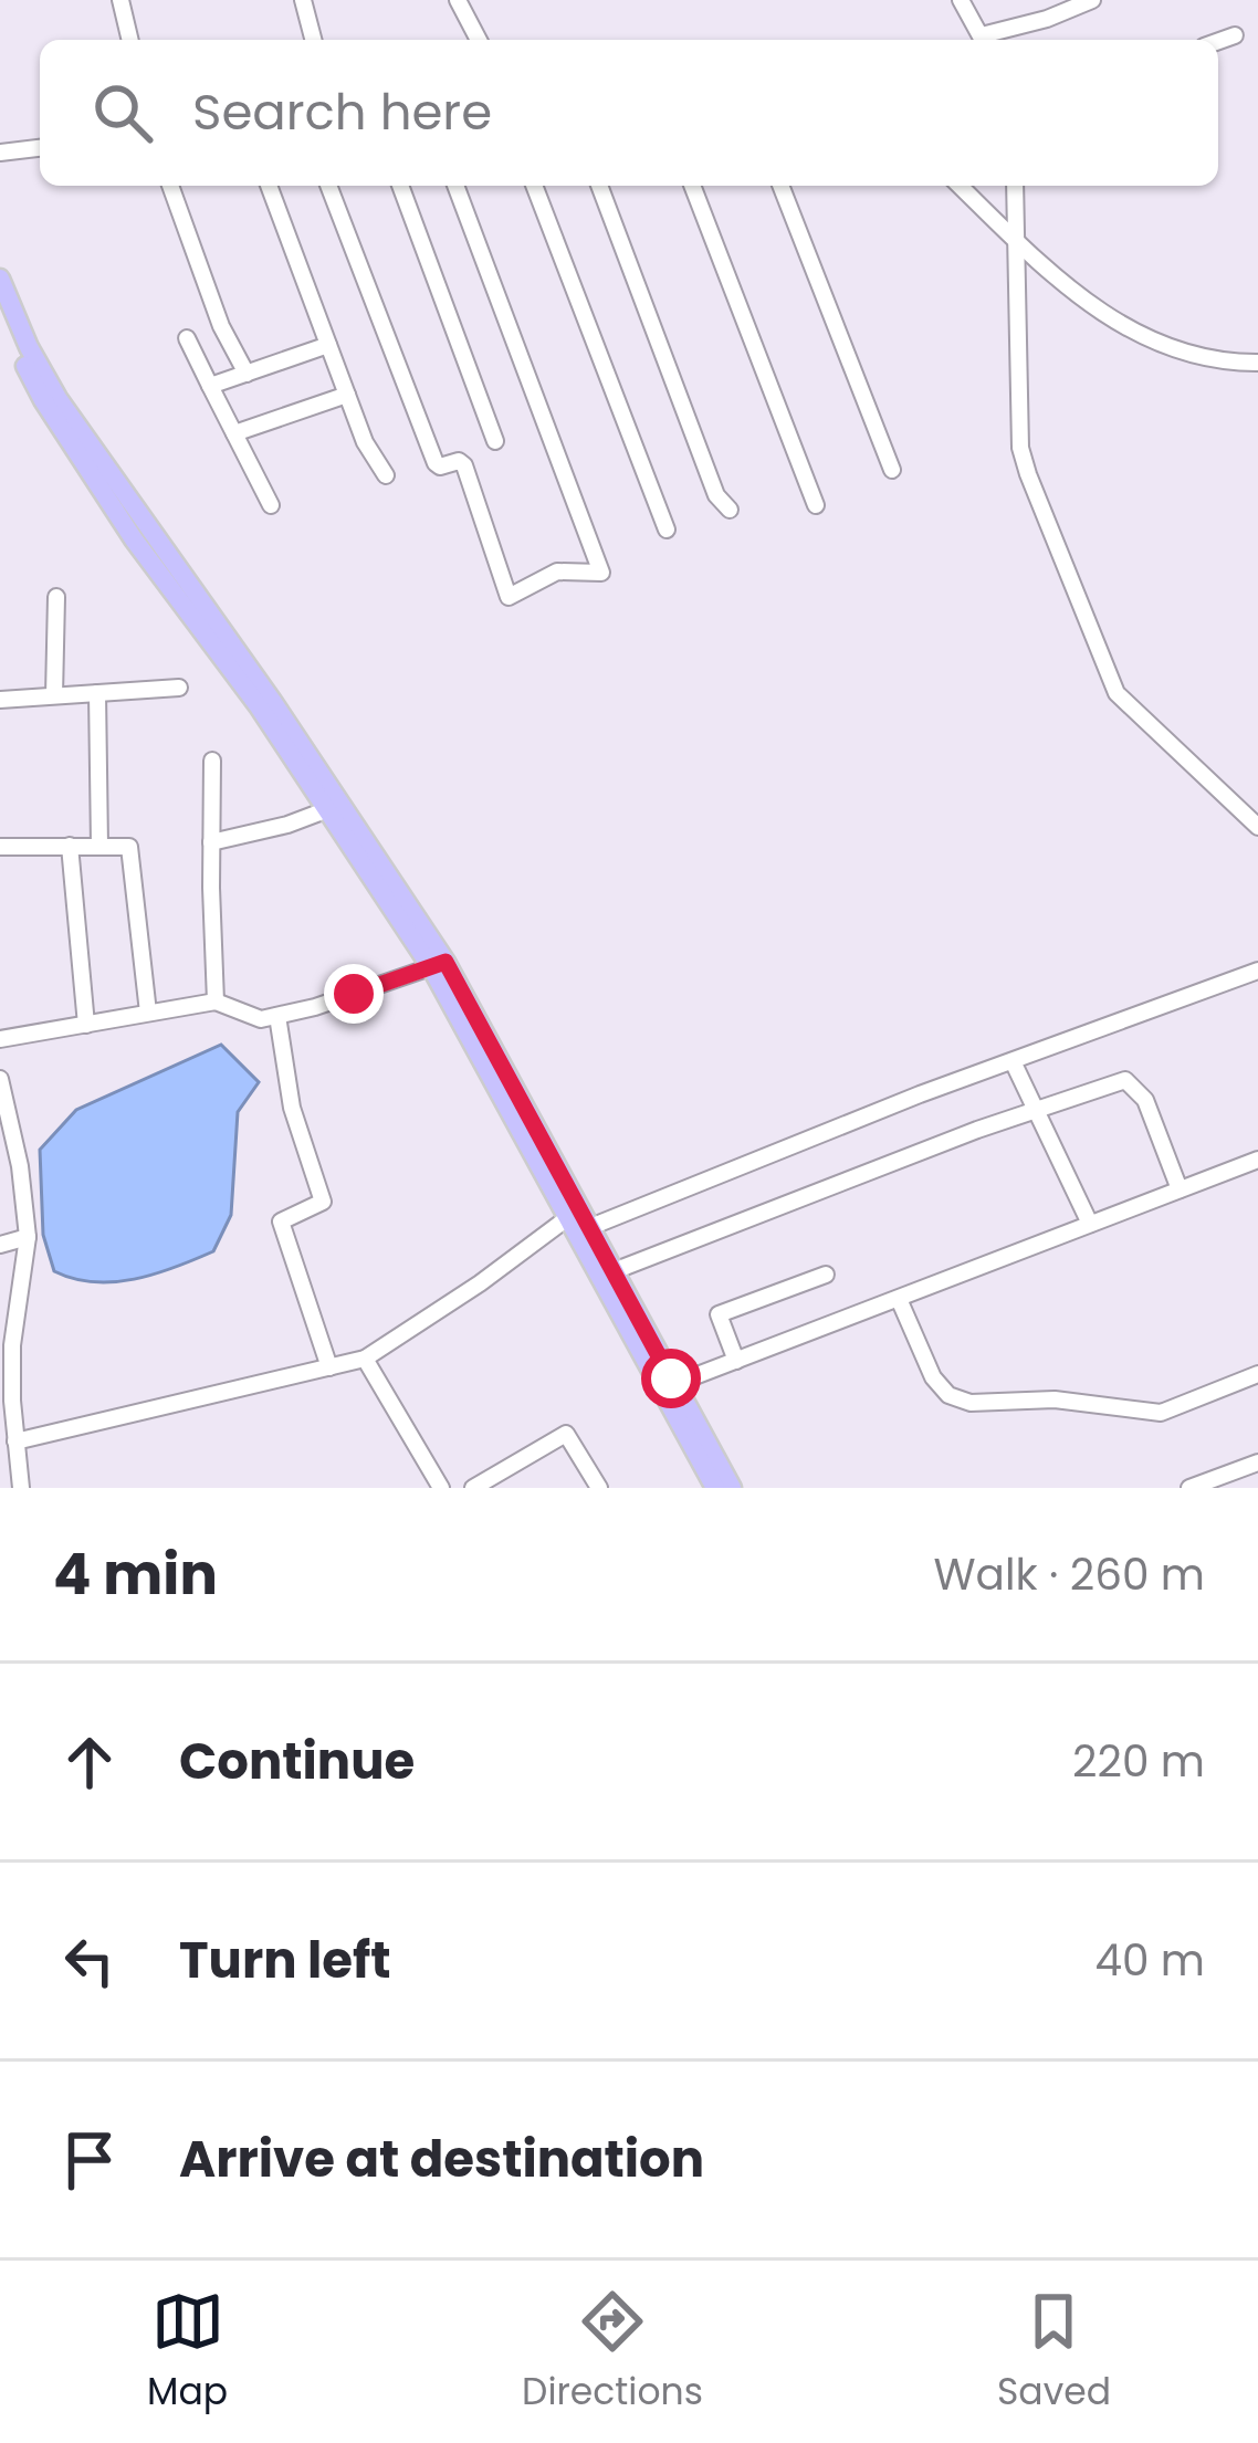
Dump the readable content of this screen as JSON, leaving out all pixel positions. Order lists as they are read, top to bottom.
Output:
{
  "page": {
    "search": "Search here",
    "heading": ["4 min", "Walk · 260 m"],
    "list": [
      ["Continue", "220 m"],
      ["Turn left", "40 m"],
      "Arrive at destination"
    ],
    "nav": ["Map", "Directions", "Saved"]
  }
}
